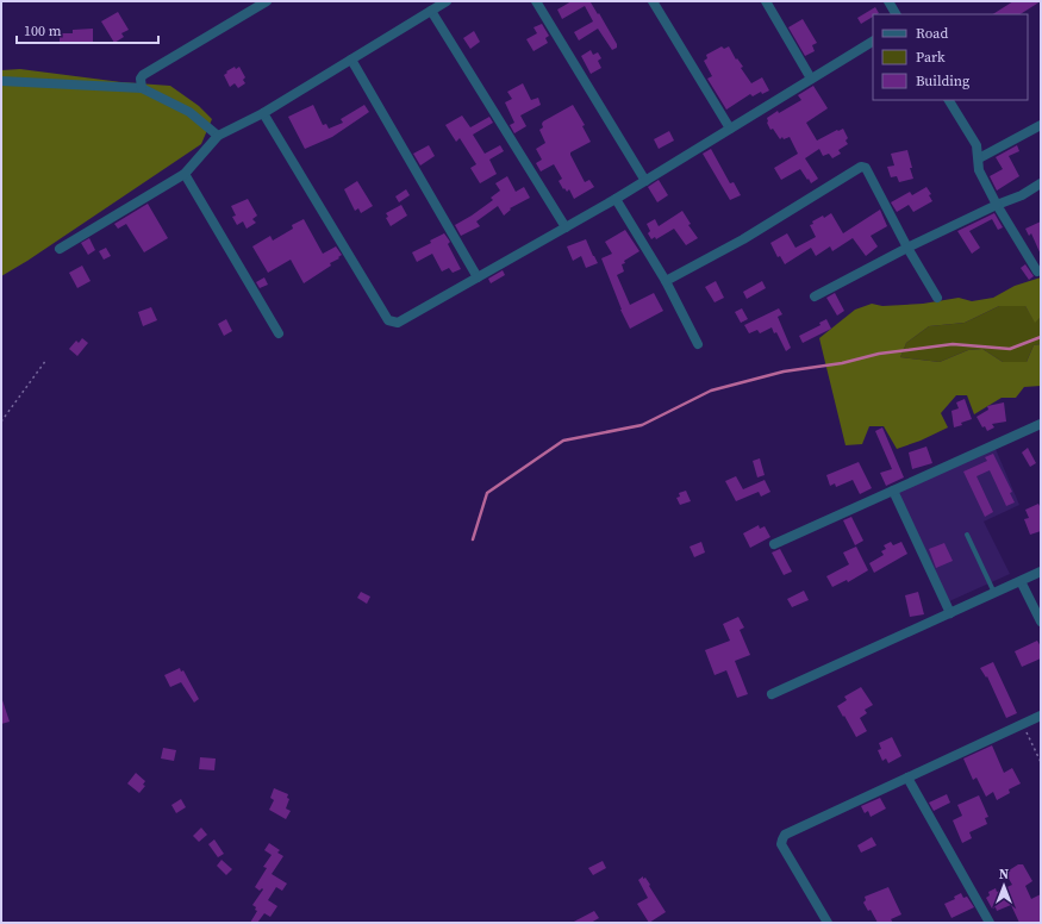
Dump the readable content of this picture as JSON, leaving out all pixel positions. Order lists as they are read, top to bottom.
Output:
{
  "legend": ["Road", "Park", "Building"],
  "scale_bar": "100 m",
  "north": "top"
}
